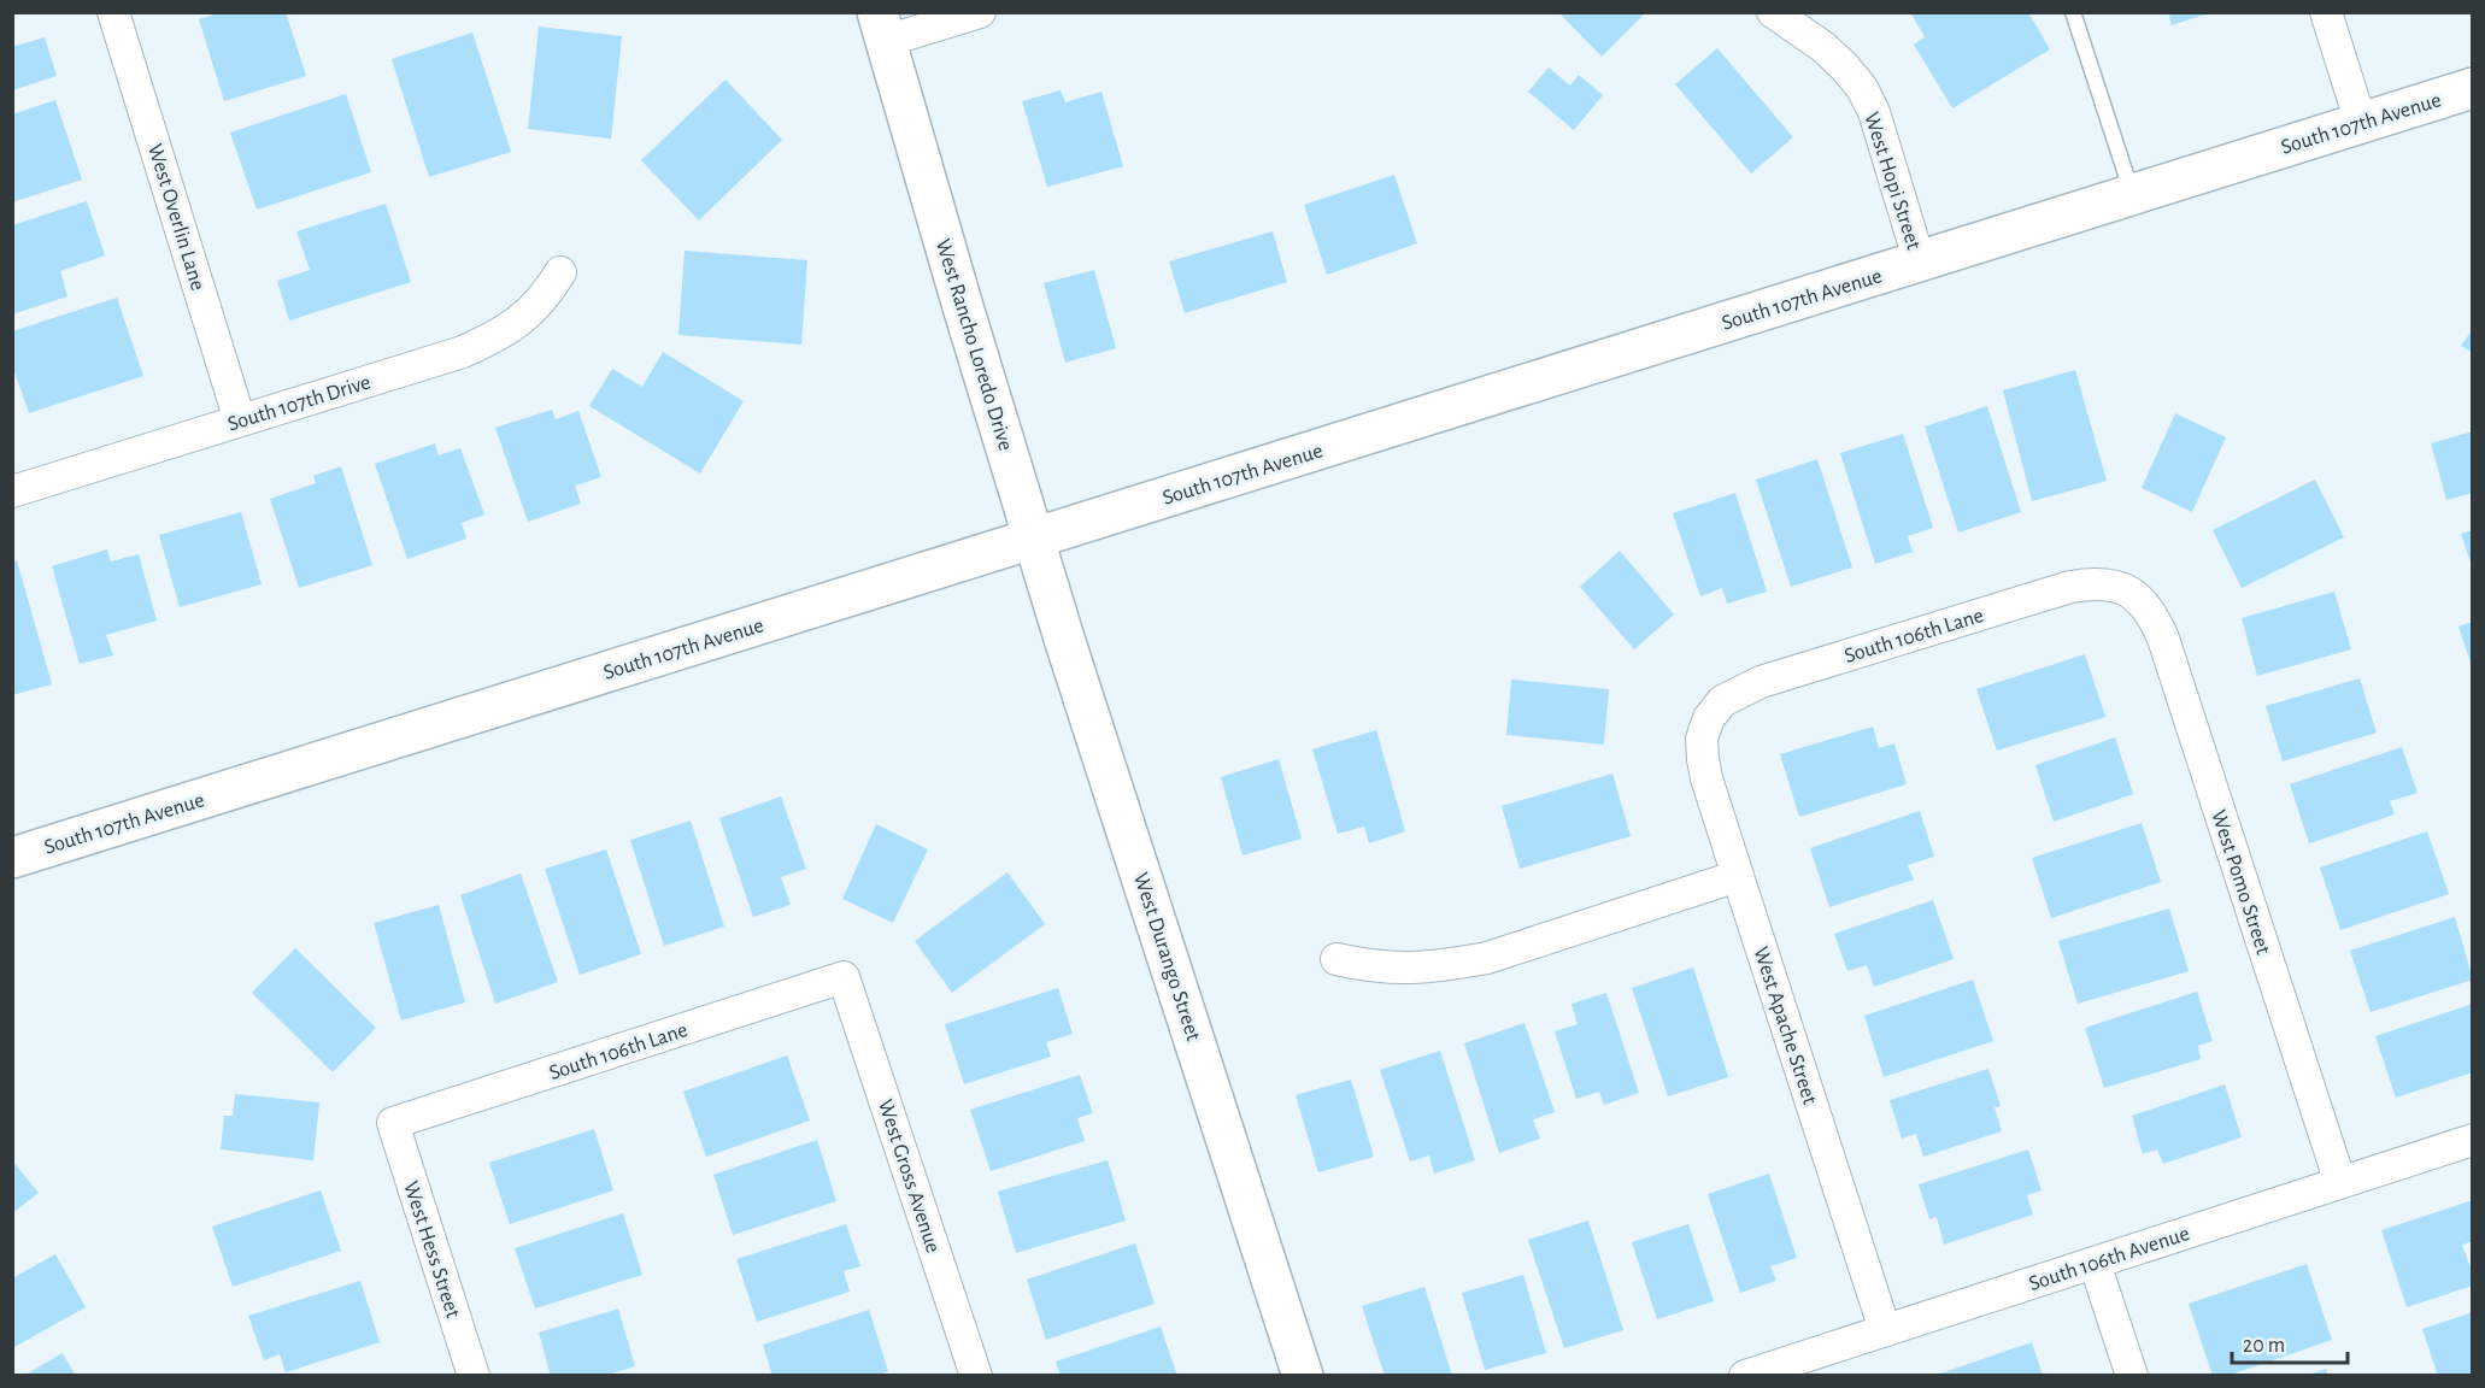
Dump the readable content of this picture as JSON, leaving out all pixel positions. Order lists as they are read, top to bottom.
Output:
{
  "streets": {
    "main road": ["South 107th Avenue", "West Rancho Loredo Drive", "West Durango Street"],
    "street": [
      "West Hopi Street",
      "West Overlin Lane",
      "South 107th Drive",
      "South 106th Lane",
      "West Pomo Street",
      "West Apache Street",
      "West Gross Avenue",
      "West Hess Street",
      "South 106th Avenue"
    ]
  },
  "crossings": [
    ["South 107th Avenue", "West Hopi Street"],
    ["South 107th Avenue", "West Rancho Loredo Drive"],
    ["South 107th Avenue", "West Durango Street"],
    ["West Overlin Lane", "South 107th Drive"],
    ["West Rancho Loredo Drive", "West Durango Street"],
    ["South 106th Lane", "West Pomo Street"],
    ["South 106th Lane", "West Apache Street"],
    ["South 106th Lane", "West Gross Avenue"],
    ["South 106th Lane", "West Hess Street"],
    ["West Pomo Street", "South 106th Avenue"],
    ["West Apache Street", "South 106th Avenue"]
  ],
  "scale_bar": "20 m"
}
